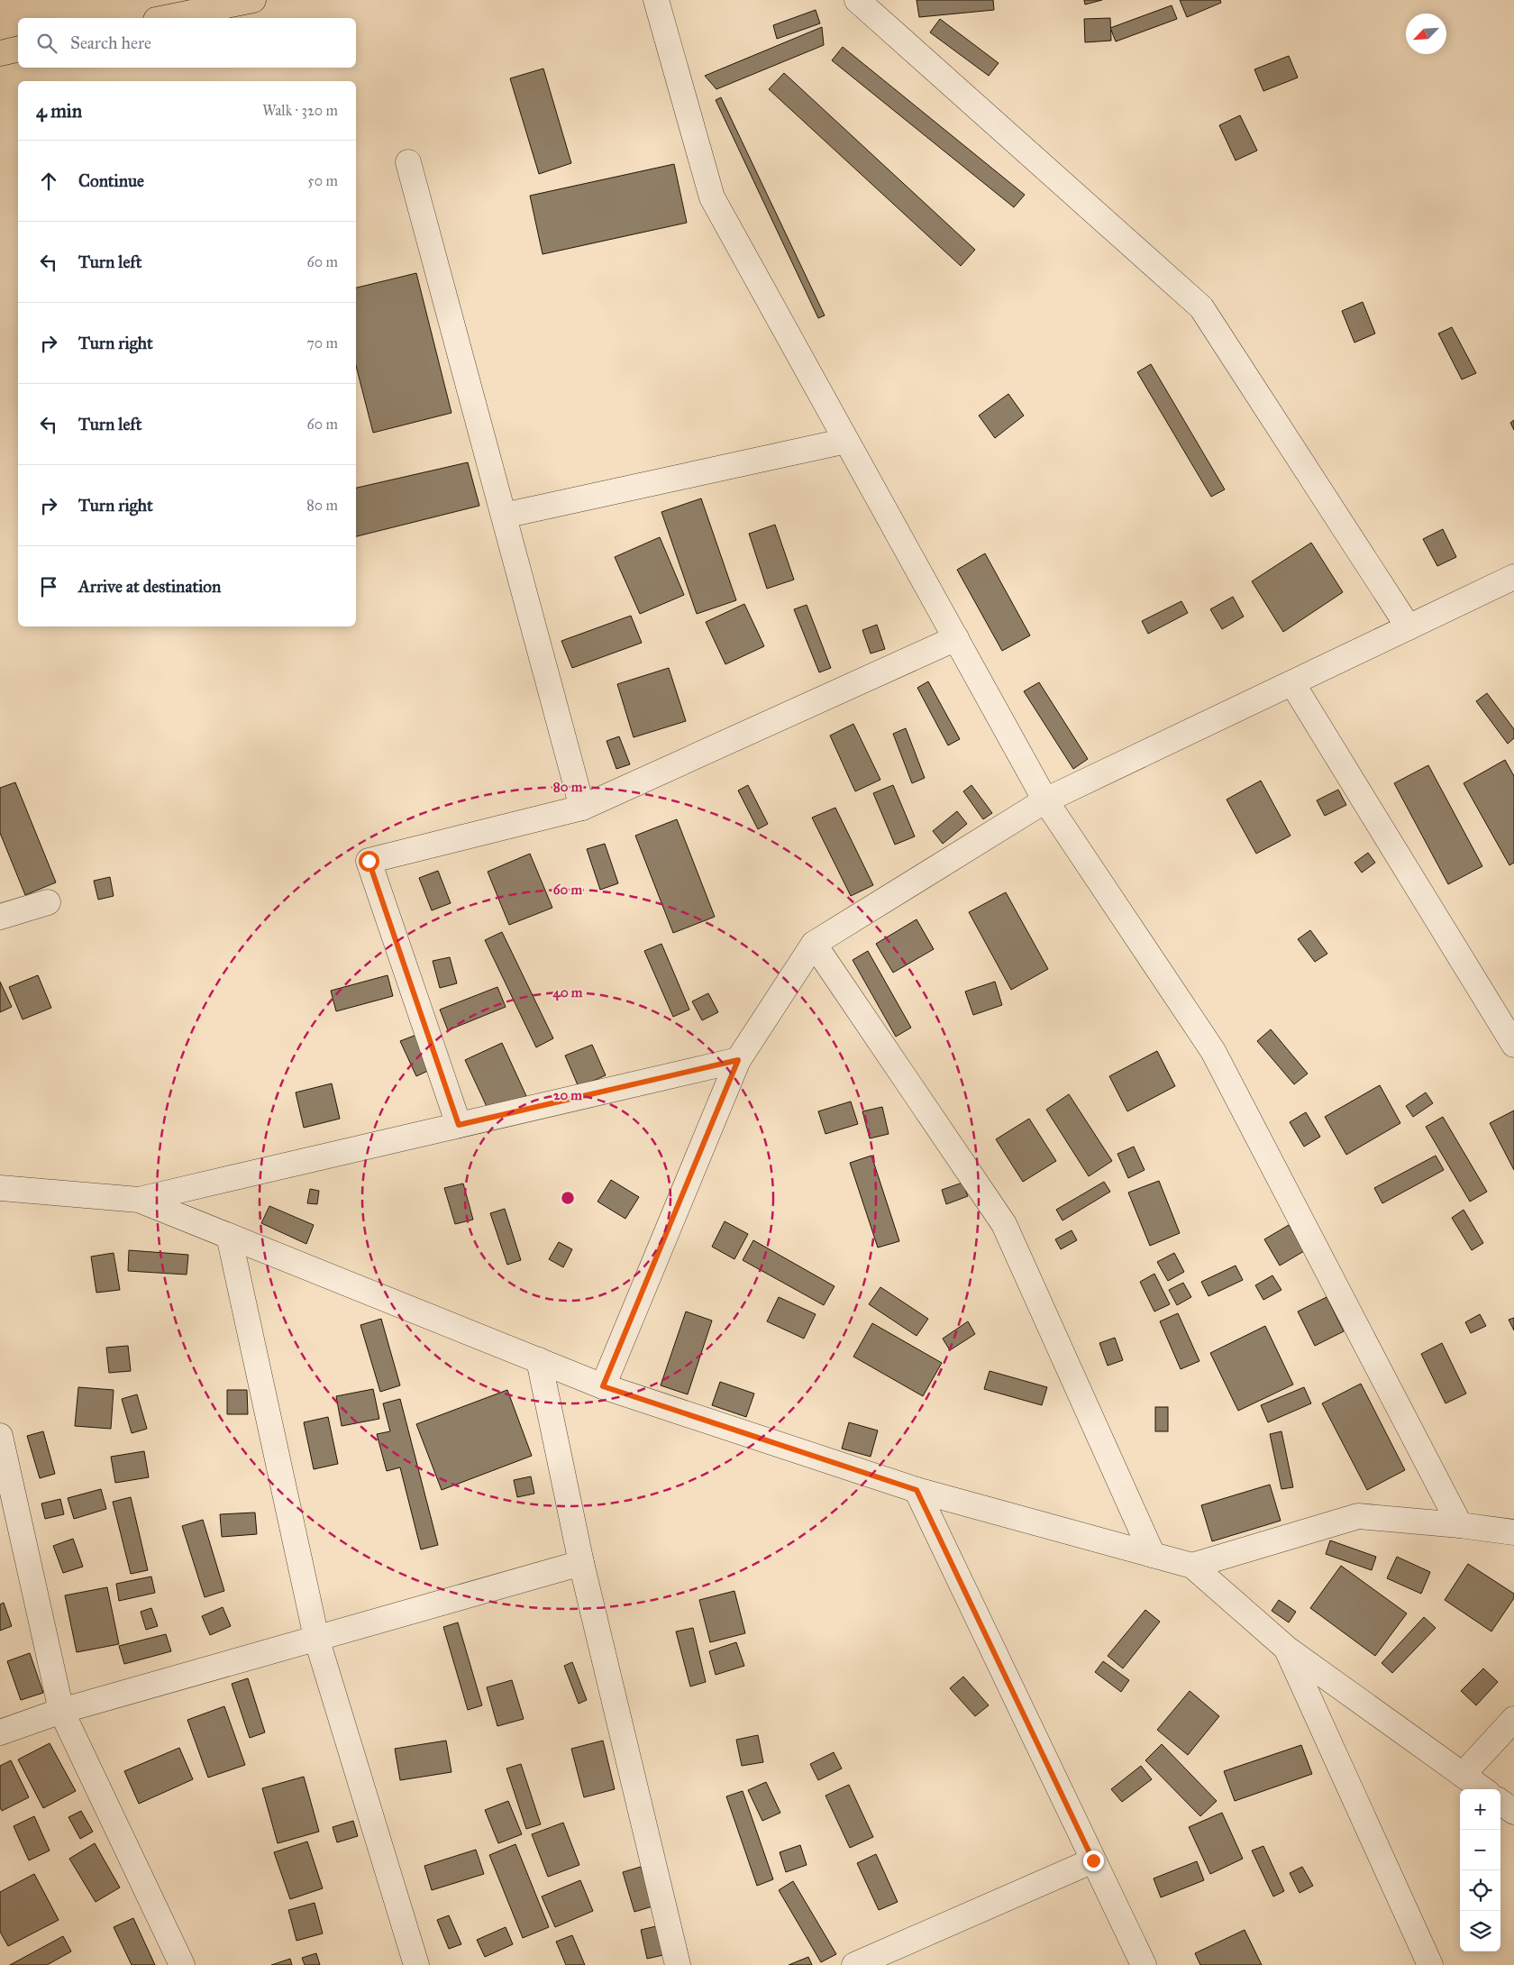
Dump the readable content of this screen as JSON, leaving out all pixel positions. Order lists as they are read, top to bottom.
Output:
{
  "north": "bottom left",
  "page": {
    "search": "Search here",
    "heading": ["4 min", "Walk · 320 m"],
    "list": [
      ["Continue", "50 m"],
      ["Turn left", "60 m"],
      ["Turn right", "70 m"],
      ["Turn left", "60 m"],
      ["Turn right", "80 m"],
      "Arrive at destination"
    ],
    "map_buttons": ["+", "−"]
  },
  "rings": [
    "80 m",
    "60 m",
    "40 m",
    "20 m"
  ]
}
